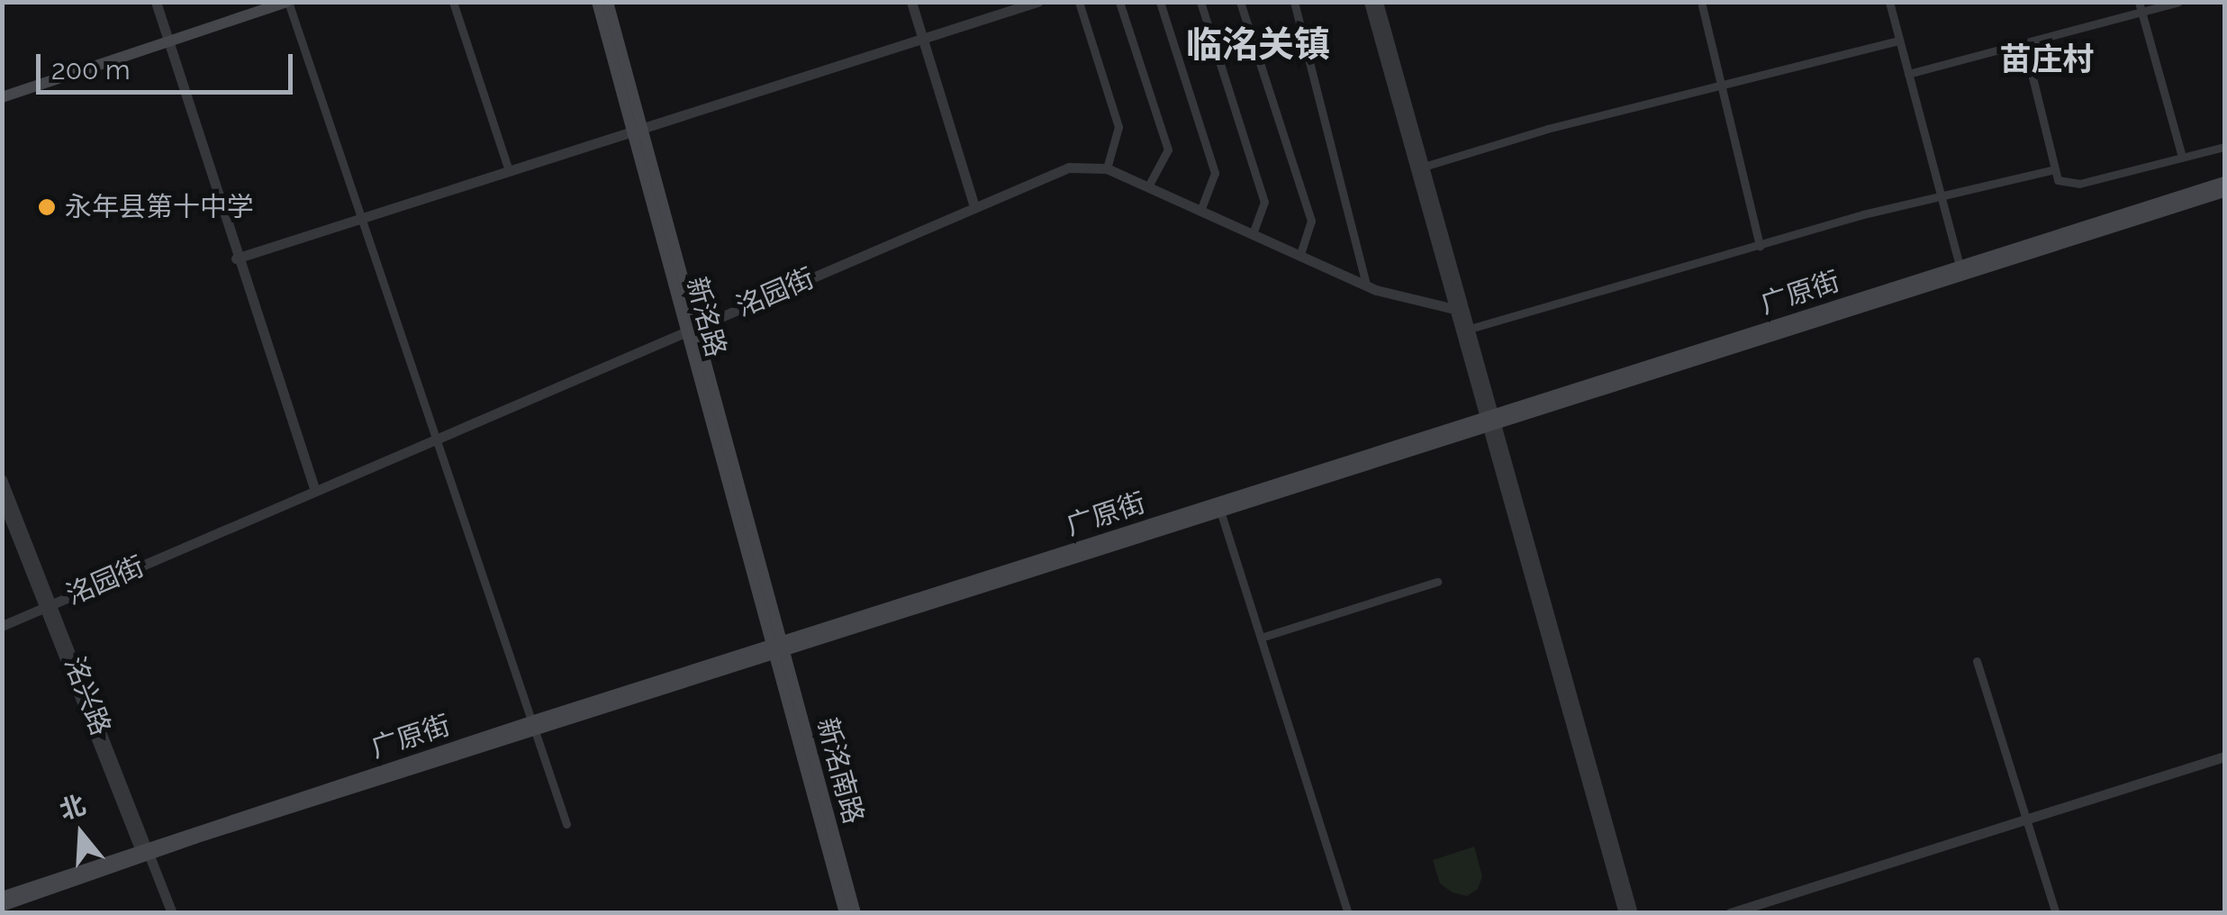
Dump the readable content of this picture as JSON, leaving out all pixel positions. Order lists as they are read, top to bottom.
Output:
{
  "streets": {
    "main road": ["广原街", "新洺路", "新洺南路"],
    "street": ["洺园街", "洺兴路"]
  },
  "crossings": [
    ["洺园街", "新洺路"],
    ["洺园街", "洺兴路"],
    ["广原街", "新洺路"],
    ["广原街", "洺兴路"],
    ["广原街", "新洺南路"],
    ["新洺路", "新洺南路"]
  ],
  "districts": ["临洺关镇", "苗庄村"],
  "places": ["永年县第十中学"],
  "scale_bar": "200 m",
  "north": "top"
}
